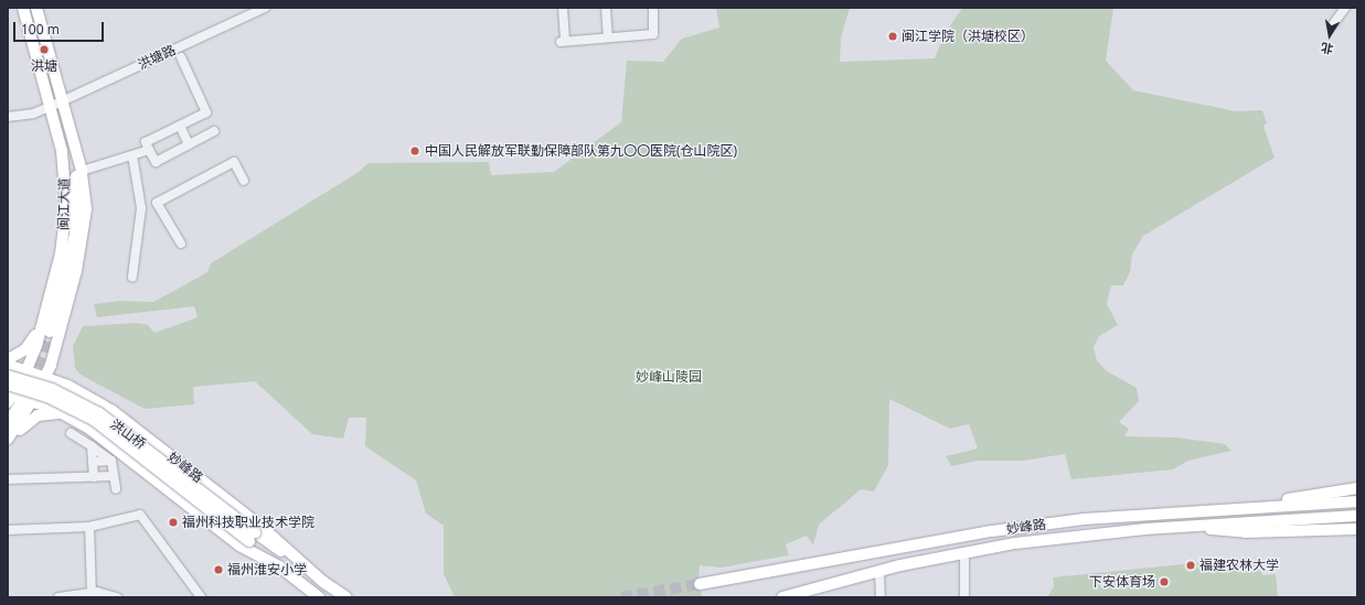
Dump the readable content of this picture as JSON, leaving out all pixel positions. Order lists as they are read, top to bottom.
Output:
{
  "streets": {
    "main road": ["闽江大道", "洪山桥", "妙峰路"],
    "street": ["洪塘路"]
  },
  "crossings": [
    ["洪塘路", "闽江大道"],
    ["闽江大道", "妙峰路"]
  ],
  "parks": ["妙峰山陵园"],
  "places": [
    "闽江学院（洪塘校区）",
    "洪塘",
    "中国人民解放军联勤保障部队第九〇〇医院(仓山院区)",
    "福州科技职业技术学院",
    "福建农林大学",
    "福州淮安小学",
    "下安体育场"
  ],
  "scale_bar": "100 m",
  "north": "bottom"
}
